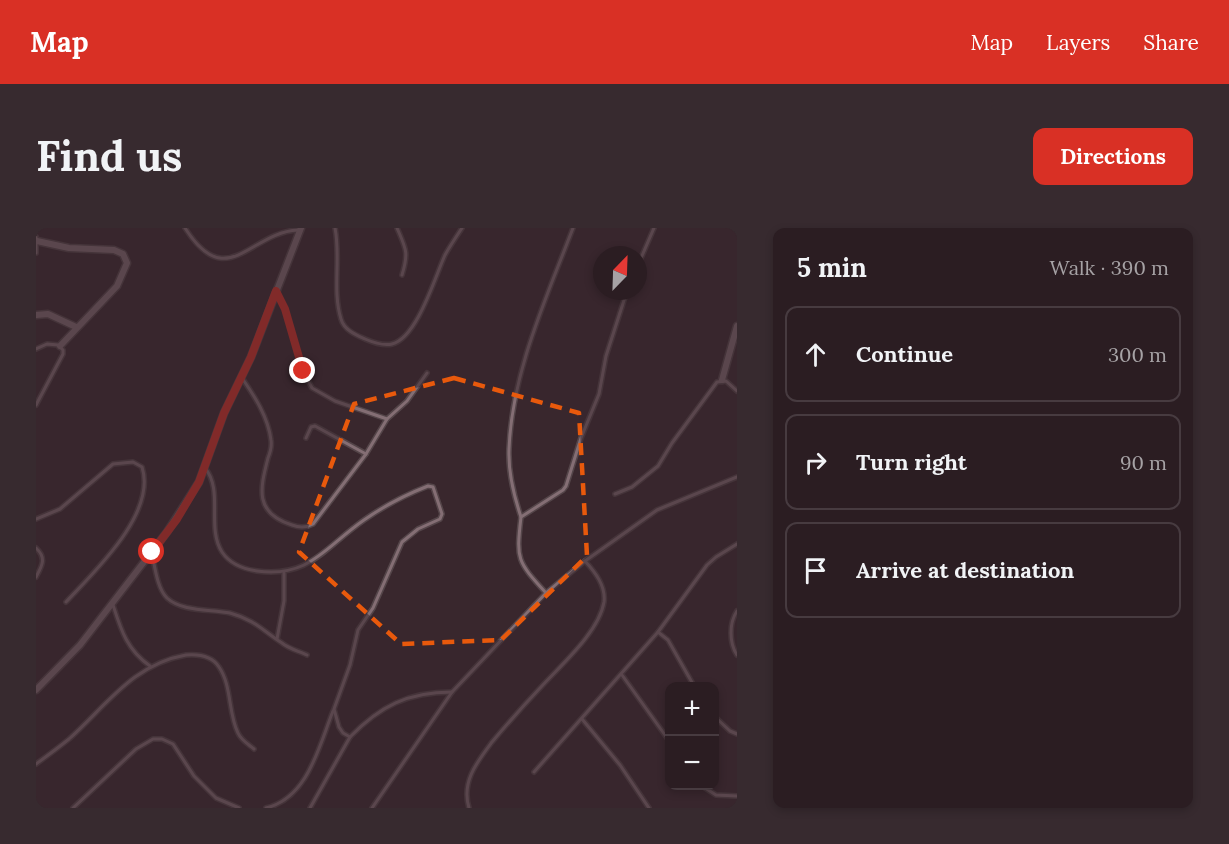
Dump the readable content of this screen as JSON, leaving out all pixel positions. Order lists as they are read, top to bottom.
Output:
{
  "north": "top right",
  "page": {
    "header": "Map",
    "nav": ["Map", "Layers", "Share"],
    "buttons": "Directions",
    "title": "Find us",
    "heading": ["5 min", "Walk · 390 m"],
    "list": [
      ["Continue", "300 m"],
      ["Turn right", "90 m"],
      "Arrive at destination"
    ],
    "map_buttons": ["+", "−"]
  }
}
